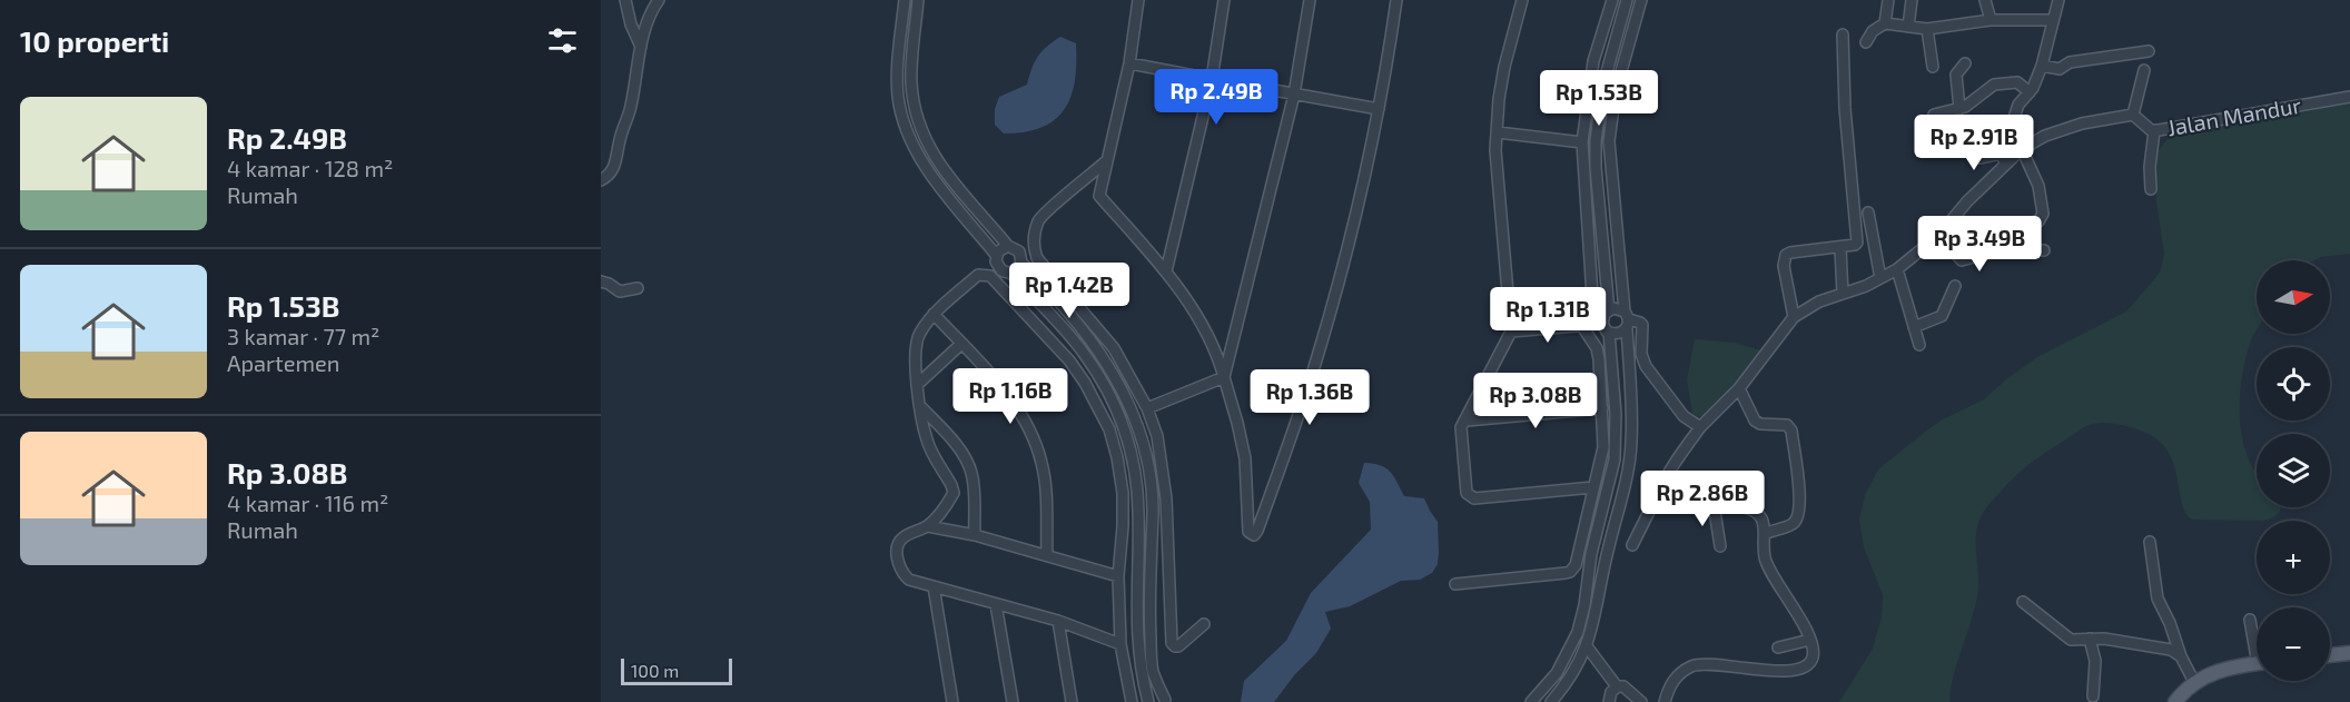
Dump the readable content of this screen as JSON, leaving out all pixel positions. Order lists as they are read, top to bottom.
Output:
{
  "streets": {
    "street": ["Jalan Mandur"]
  },
  "scale_bar": "100 m",
  "north": "right",
  "page": {
    "heading": "10 properti",
    "price": [
      "Rp 2.49B",
      "Rp 1.53B",
      "Rp 2.91B",
      "Rp 3.49B",
      "Rp 1.42B",
      "Rp 1.31B",
      "Rp 1.16B",
      "Rp 1.36B",
      "Rp 3.08B",
      "Rp 2.86B"
    ],
    "list": [
      {
        "name": "Rp 2.49B",
        "note": "4 kamar · 128 m² · Rumah"
      },
      {
        "name": "Rp 1.53B",
        "note": "3 kamar · 77 m² · Apartemen"
      },
      {
        "name": "Rp 3.08B",
        "note": "4 kamar · 116 m² · Rumah"
      }
    ],
    "map_buttons": ["+", "−"],
    "scale": "100 m"
  }
}
